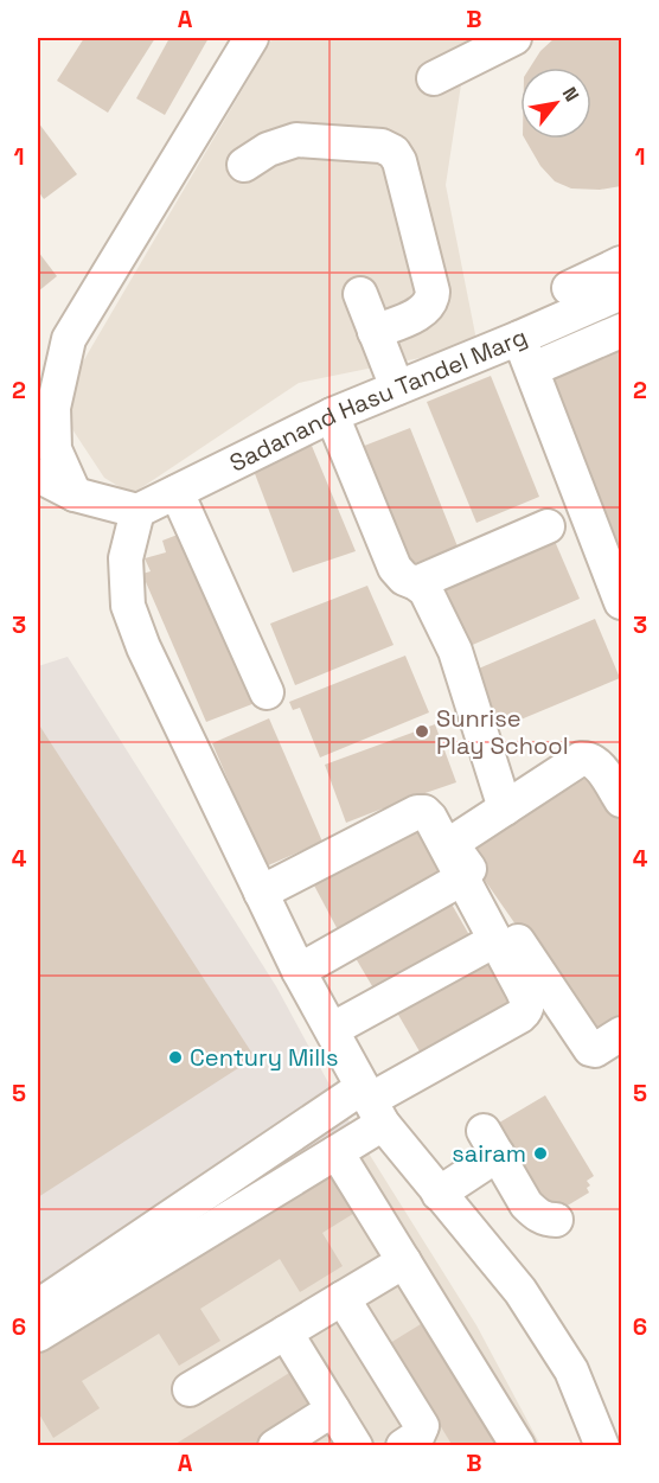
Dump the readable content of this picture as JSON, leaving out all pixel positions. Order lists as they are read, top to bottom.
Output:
{
  "streets": {
    "street": ["Sadanand Hasu Tandel Marg"]
  },
  "places": ["Sunrise Play School", "Century Mills", "sairam"],
  "north": "top right",
  "grid": {
    "columns": ["A", "B"],
    "rows": [
      "1",
      "2",
      "3",
      "4",
      "5",
      "6"
    ]
  }
}
